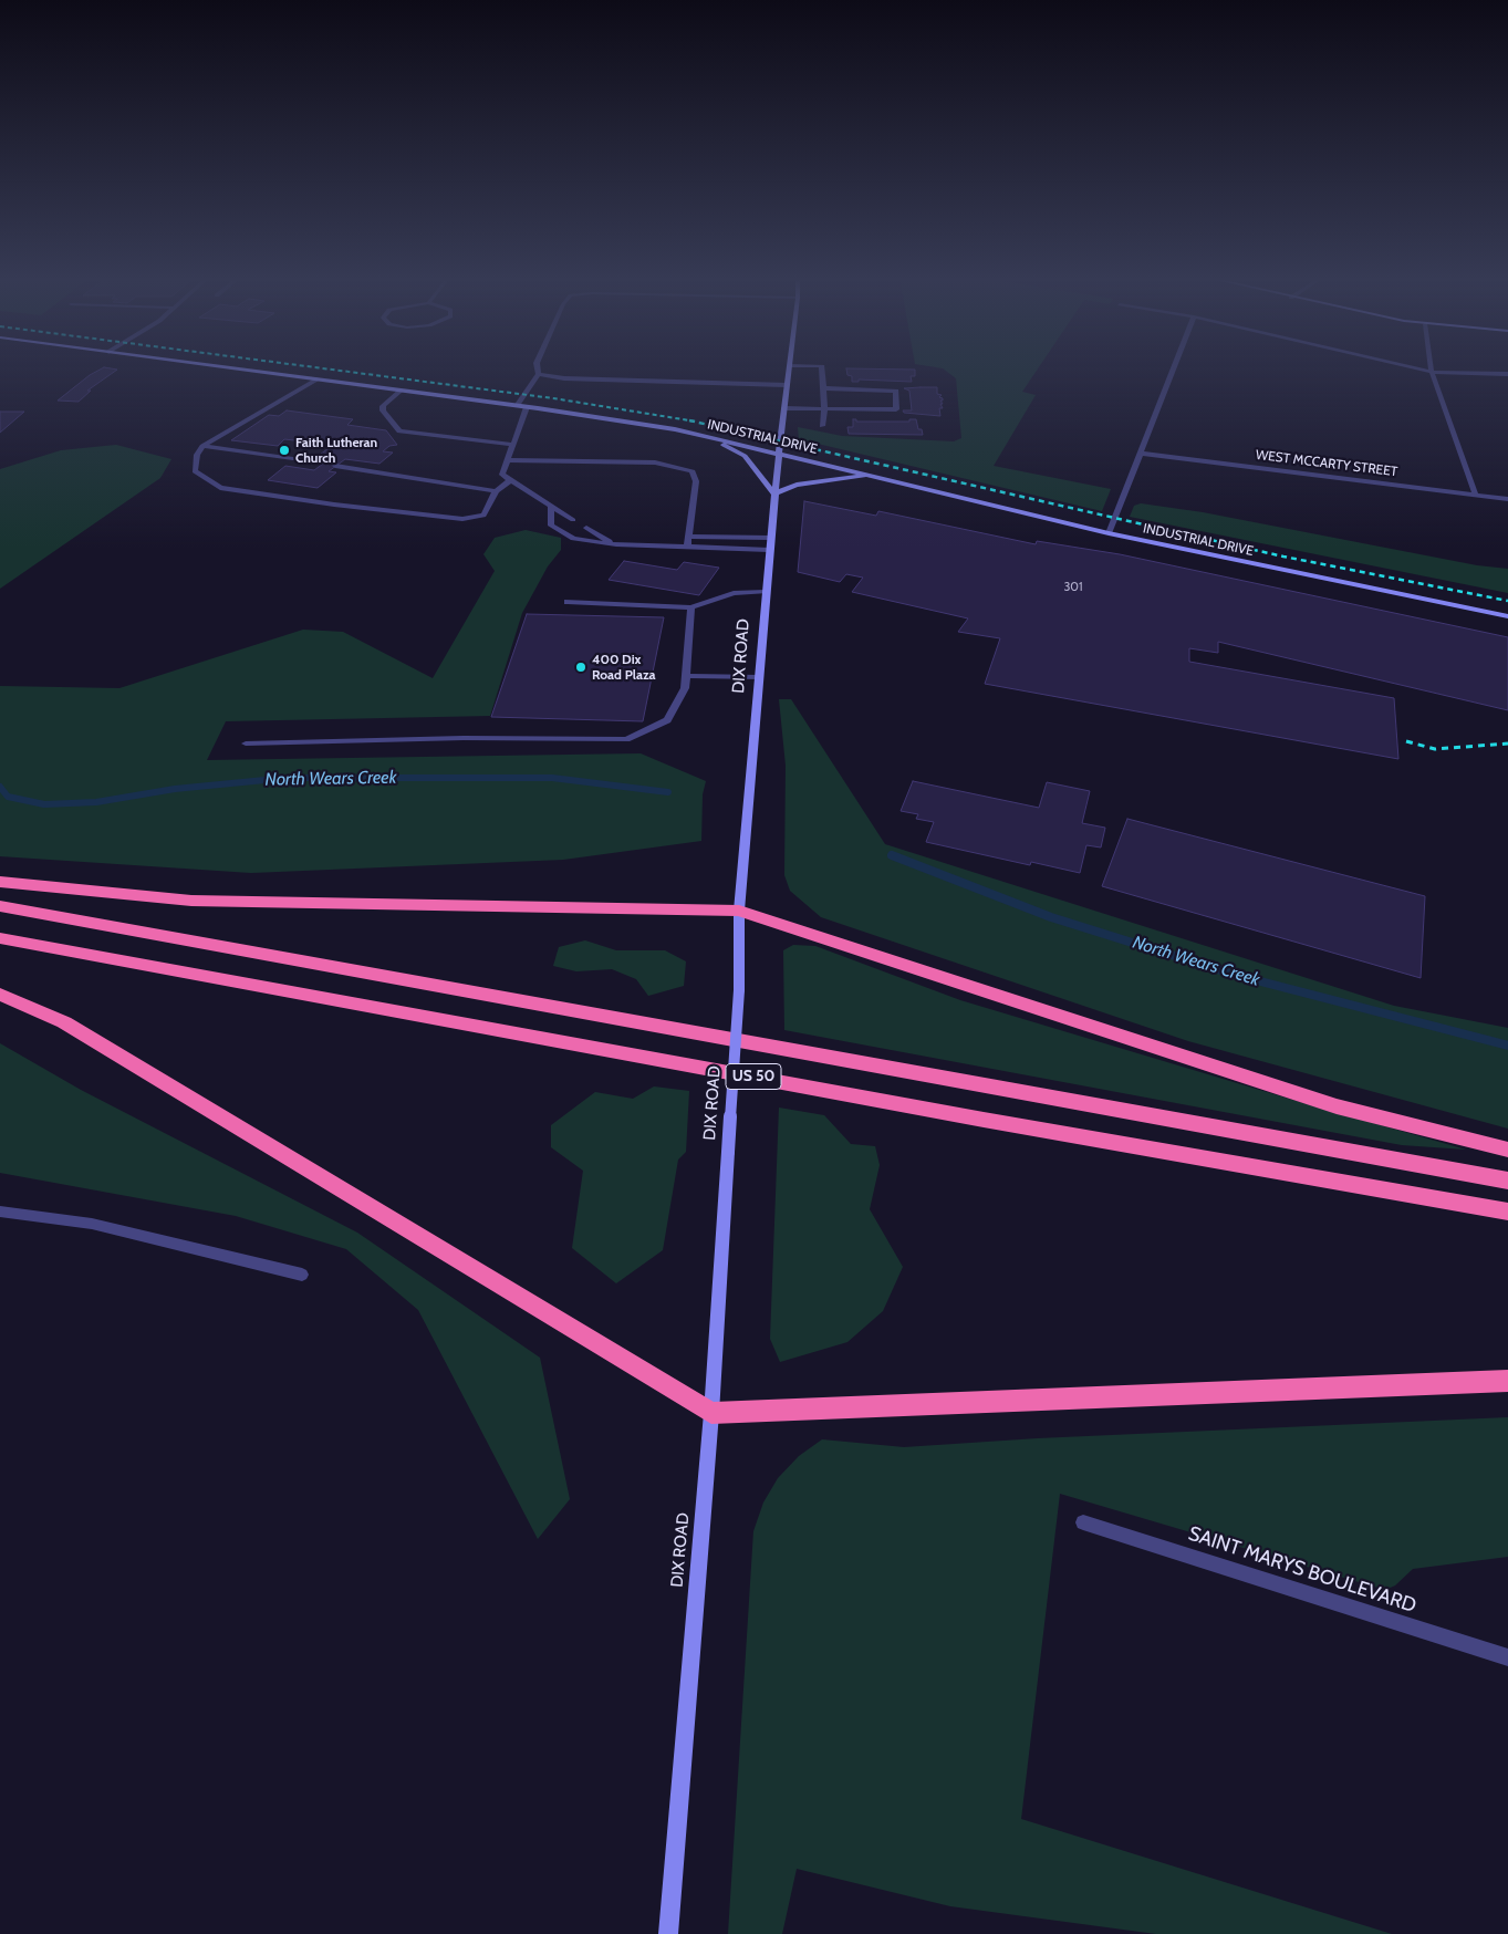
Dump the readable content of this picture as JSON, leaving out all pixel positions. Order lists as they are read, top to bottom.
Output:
{
  "streets": {
    "highway": ["US 50"],
    "main road": ["INDUSTRIAL DRIVE", "DIX ROAD"],
    "street": ["WEST MCCARTY STREET", "SAINT MARYS BOULEVARD"]
  },
  "crossings": [
    ["INDUSTRIAL DRIVE", "DIX ROAD"]
  ],
  "water": ["North Wears Creek"],
  "places": ["Faith Lutheran Church", "400 Dix Road Plaza"],
  "house_numbers": ["301"]
}
